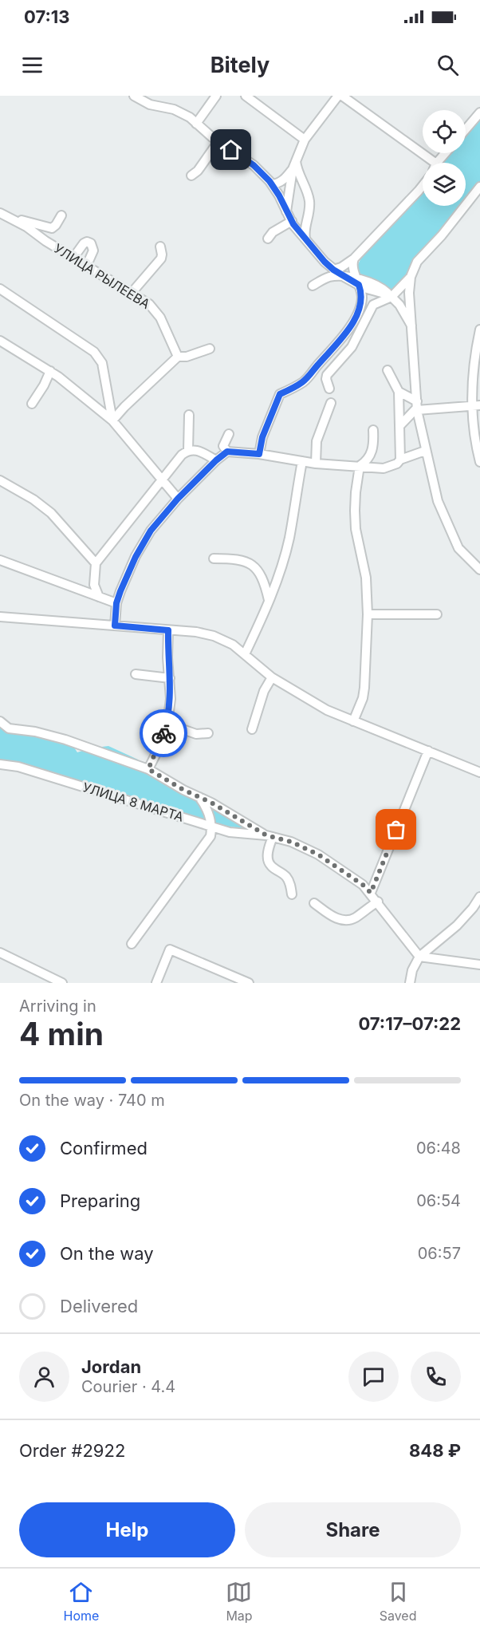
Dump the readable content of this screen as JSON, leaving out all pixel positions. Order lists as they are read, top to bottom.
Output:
{
  "streets": {
    "street": ["УЛИЦА РЫЛЕЕВА", "УЛИЦА 8 МАРТА"]
  },
  "page": {
    "status": "07:13",
    "header": "Bitely",
    "heading": ["4 min", "Arriving in", "07:17–07:22"],
    "panel": [
      "Jordan",
      "Courier · 4.4",
      "Order #2922",
      "848 ₽"
    ],
    "bar": "On the way · 740 m",
    "list": [
      ["Confirmed", "06:48"],
      ["Preparing", "06:54"],
      ["On the way", "06:57"],
      "Delivered"
    ],
    "buttons": ["Help", "Share"],
    "tabs": ["Home", "Map", "Saved"]
  }
}
